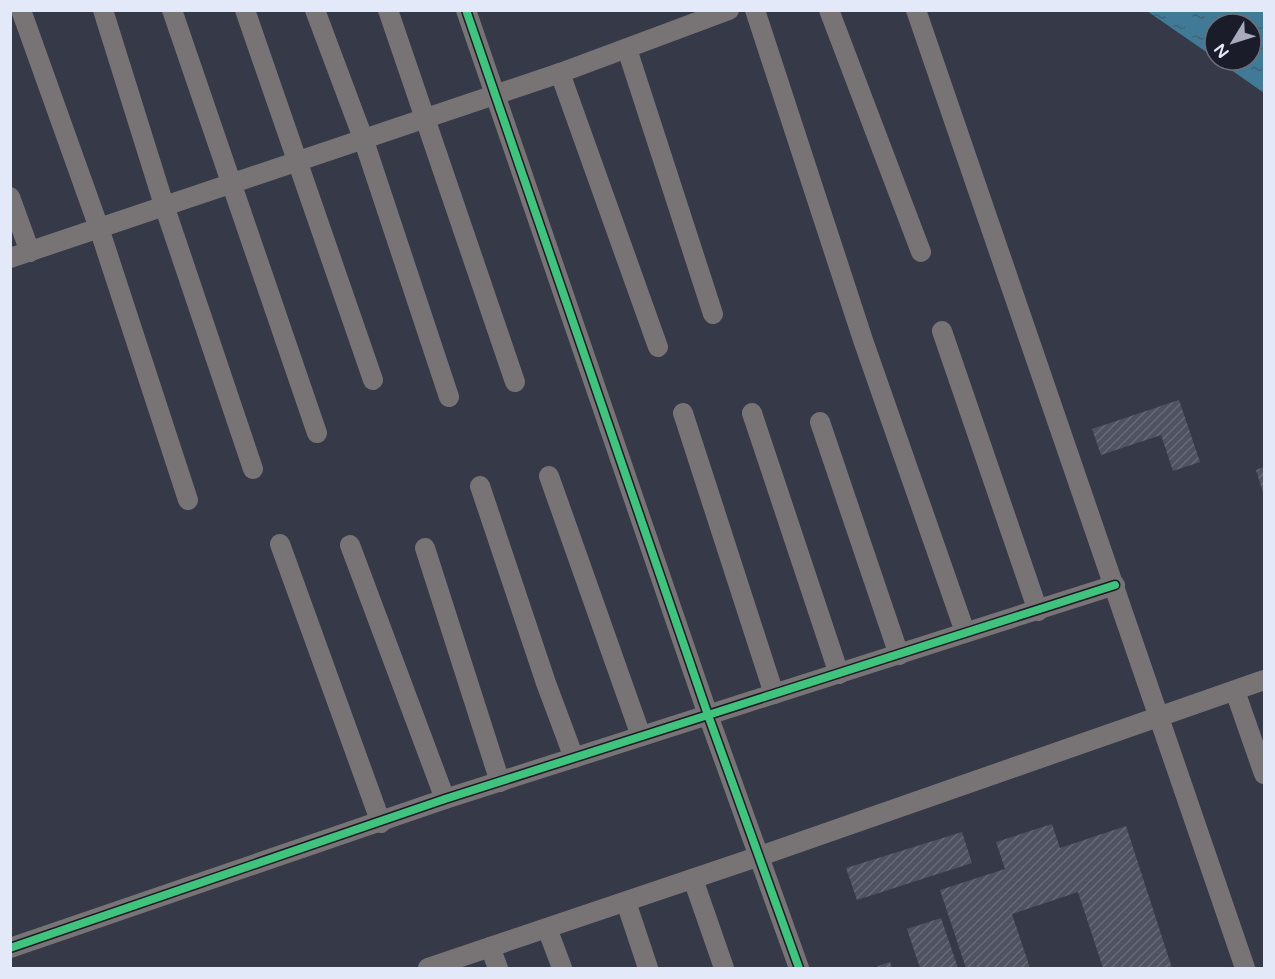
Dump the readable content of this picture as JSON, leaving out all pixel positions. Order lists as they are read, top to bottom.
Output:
{
  "north": "bottom left"
}
